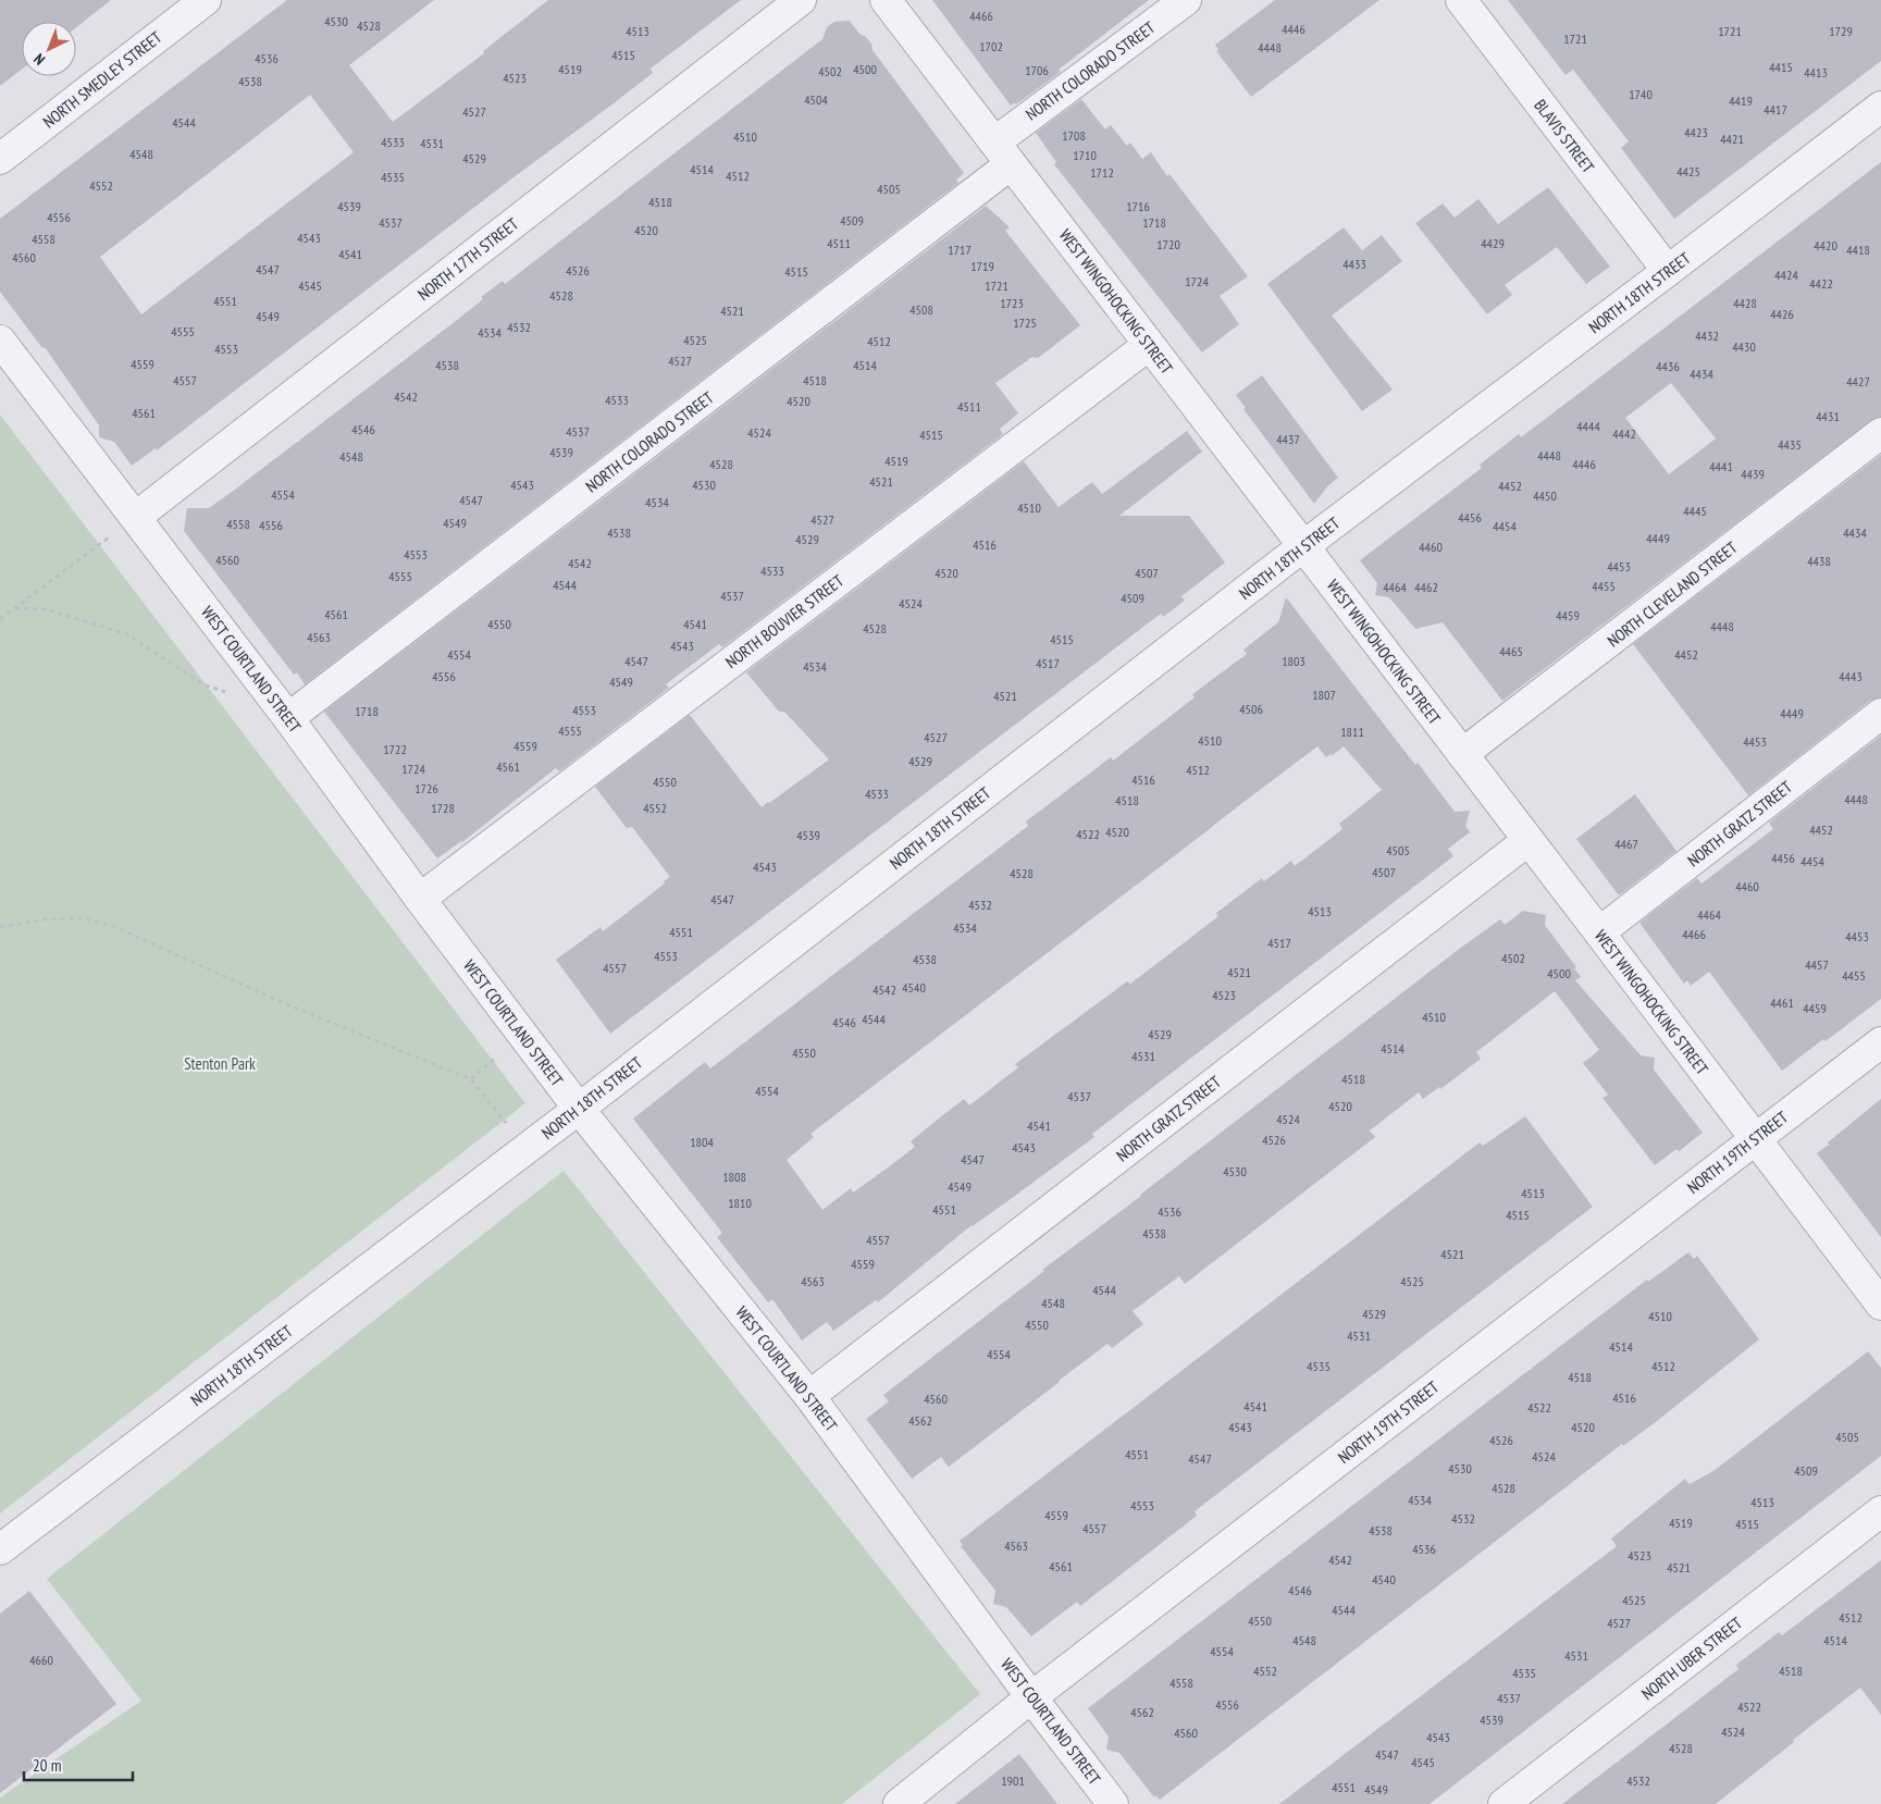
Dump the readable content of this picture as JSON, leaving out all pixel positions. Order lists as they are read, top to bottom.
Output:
{
  "streets": {
    "street": [
      "NORTH COLORADO STREET",
      "NORTH SMEDLEY STREET",
      "BLAVIS STREET",
      "NORTH 17TH STREET",
      "NORTH 18TH STREET",
      "WEST WINGOHOCKING STREET",
      "NORTH CLEVELAND STREET",
      "NORTH BOUVIER STREET",
      "WEST COURTLAND STREET",
      "NORTH GRATZ STREET",
      "NORTH 19TH STREET",
      "NORTH UBER STREET"
    ]
  },
  "crossings": [
    ["NORTH COLORADO STREET", "WEST WINGOHOCKING STREET"],
    ["NORTH COLORADO STREET", "WEST COURTLAND STREET"],
    ["BLAVIS STREET", "NORTH 18TH STREET"],
    ["NORTH 17TH STREET", "WEST COURTLAND STREET"],
    ["NORTH 18TH STREET", "WEST WINGOHOCKING STREET"],
    ["NORTH 18TH STREET", "WEST COURTLAND STREET"],
    ["WEST WINGOHOCKING STREET", "NORTH CLEVELAND STREET"],
    ["WEST WINGOHOCKING STREET", "NORTH BOUVIER STREET"],
    ["WEST WINGOHOCKING STREET", "NORTH GRATZ STREET"],
    ["WEST WINGOHOCKING STREET", "NORTH 19TH STREET"],
    ["NORTH BOUVIER STREET", "WEST COURTLAND STREET"],
    ["WEST COURTLAND STREET", "NORTH GRATZ STREET"],
    ["WEST COURTLAND STREET", "NORTH 19TH STREET"]
  ],
  "parks": ["Stenton Park"],
  "house_numbers": [
    "4466",
    "4530",
    "4528",
    "4446",
    "4513",
    "1721",
    "1729",
    "1721",
    "1702",
    "4448",
    "4515",
    "4536",
    "4415",
    "4519",
    "4500",
    "1706",
    "4502",
    "4413",
    "4523",
    "4538",
    "1740",
    "4504",
    "4419",
    "4417",
    "4527",
    "4544",
    "4423",
    "1708",
    "4510",
    "4421",
    "4533",
    "4531",
    "4548",
    "1710",
    "4529",
    "4514",
    "4425",
    "1712",
    "4512",
    "4535",
    "4552",
    "4505",
    "4518",
    "4539",
    "1716",
    "4556",
    "4509",
    "4537",
    "1718",
    "4520",
    "4543",
    "4558",
    "4511",
    "4429",
    "1720",
    "4420",
    "1717",
    "4418",
    "4541",
    "4560",
    "4433",
    "1719",
    "4547",
    "4526",
    "4515",
    "4424",
    "1724",
    "4422",
    "4545",
    "1721",
    "4528",
    "4551",
    "1723",
    "4428",
    "4508",
    "4521",
    "4426",
    "4549",
    "1725",
    "4532",
    "4555",
    "4534",
    "4432",
    "4525",
    "4512",
    "4430",
    "4553",
    "4527",
    "4559",
    "4538",
    "4514",
    "4436",
    "4434",
    "4557",
    "4518",
    "4427",
    "4542",
    "4533",
    "4520",
    "4511",
    "4561",
    "4431",
    "4444",
    "4546",
    "4537",
    "4524",
    "4442",
    "4515",
    "4437",
    "4435",
    "4539",
    "4448",
    "4548",
    "4519",
    "4528",
    "4446",
    "4441",
    "4439",
    "4521",
    "4543",
    "4530",
    "4452",
    "4554",
    "4450",
    "4547",
    "4534",
    "4510",
    "4445",
    "4456",
    "4527",
    "4549",
    "4558",
    "4556",
    "4454",
    "4538",
    "4434",
    "4449",
    "4529",
    "4516",
    "4460",
    "4553",
    "4560",
    "4438",
    "4542",
    "4453",
    "4533",
    "4520",
    "4507",
    "4555",
    "4544",
    "4455",
    "4464",
    "4462",
    "4537",
    "4509",
    "4524",
    "4561",
    "4459",
    "4550",
    "4541",
    "4448",
    "4528",
    "4563",
    "4515",
    "4543",
    "4465",
    "4554",
    "4452",
    "4547",
    "1803",
    "4517",
    "4534",
    "4556",
    "4443",
    "4549",
    "1807",
    "4521",
    "4506",
    "4553",
    "1718",
    "4449",
    "4555",
    "1811",
    "4527",
    "4510",
    "4453",
    "4559",
    "1722",
    "4529",
    "4561",
    "1724",
    "4512",
    "4516",
    "4550",
    "1726",
    "4533",
    "4448",
    "4518",
    "1728",
    "4552",
    "4452",
    "4520",
    "4522",
    "4539",
    "4467",
    "4505",
    "4456",
    "4454",
    "4543",
    "4507",
    "4528",
    "4460",
    "4547",
    "4532",
    "4513",
    "4464",
    "4534",
    "4551",
    "4466",
    "4453",
    "4517",
    "4553",
    "4502",
    "4538",
    "4457",
    "4557",
    "4521",
    "4500",
    "4455",
    "4540",
    "4542",
    "4523",
    "4461",
    "4459",
    "4510",
    "4544",
    "4546",
    "4529",
    "4514",
    "4550",
    "4531",
    "4518",
    "4554",
    "4537",
    "4520",
    "4524",
    "4541",
    "4526",
    "1804",
    "4543",
    "4547",
    "4530",
    "1808",
    "4549",
    "4513",
    "1810",
    "4551",
    "4536",
    "4515",
    "4538",
    "4557",
    "4521",
    "4559",
    "4563",
    "4525",
    "4544",
    "4548",
    "4529",
    "4510",
    "4550",
    "4531",
    "4514",
    "4554",
    "4535",
    "4512",
    "4518",
    "4516",
    "4560",
    "4541",
    "4522",
    "4562",
    "4543",
    "4520",
    "4505",
    "4526",
    "4551",
    "4524",
    "4547",
    "4530",
    "4509",
    "4528",
    "4534",
    "4513",
    "4553",
    "4559",
    "4532",
    "4519",
    "4515",
    "4557",
    "4538",
    "4563",
    "4536",
    "4523",
    "4542",
    "4561",
    "4521",
    "4540",
    "4546",
    "4525",
    "4544",
    "4512",
    "4550",
    "4527",
    "4548",
    "4514",
    "4554",
    "4531",
    "4660",
    "4552",
    "4518",
    "4535",
    "4558",
    "4537",
    "4556",
    "4522",
    "4562",
    "4539",
    "4524",
    "4560",
    "4543",
    "4528",
    "4547",
    "4545",
    "1901",
    "4532",
    "4551",
    "4549"
  ],
  "scale_bar": "20 m",
  "north": "bottom left"
}
